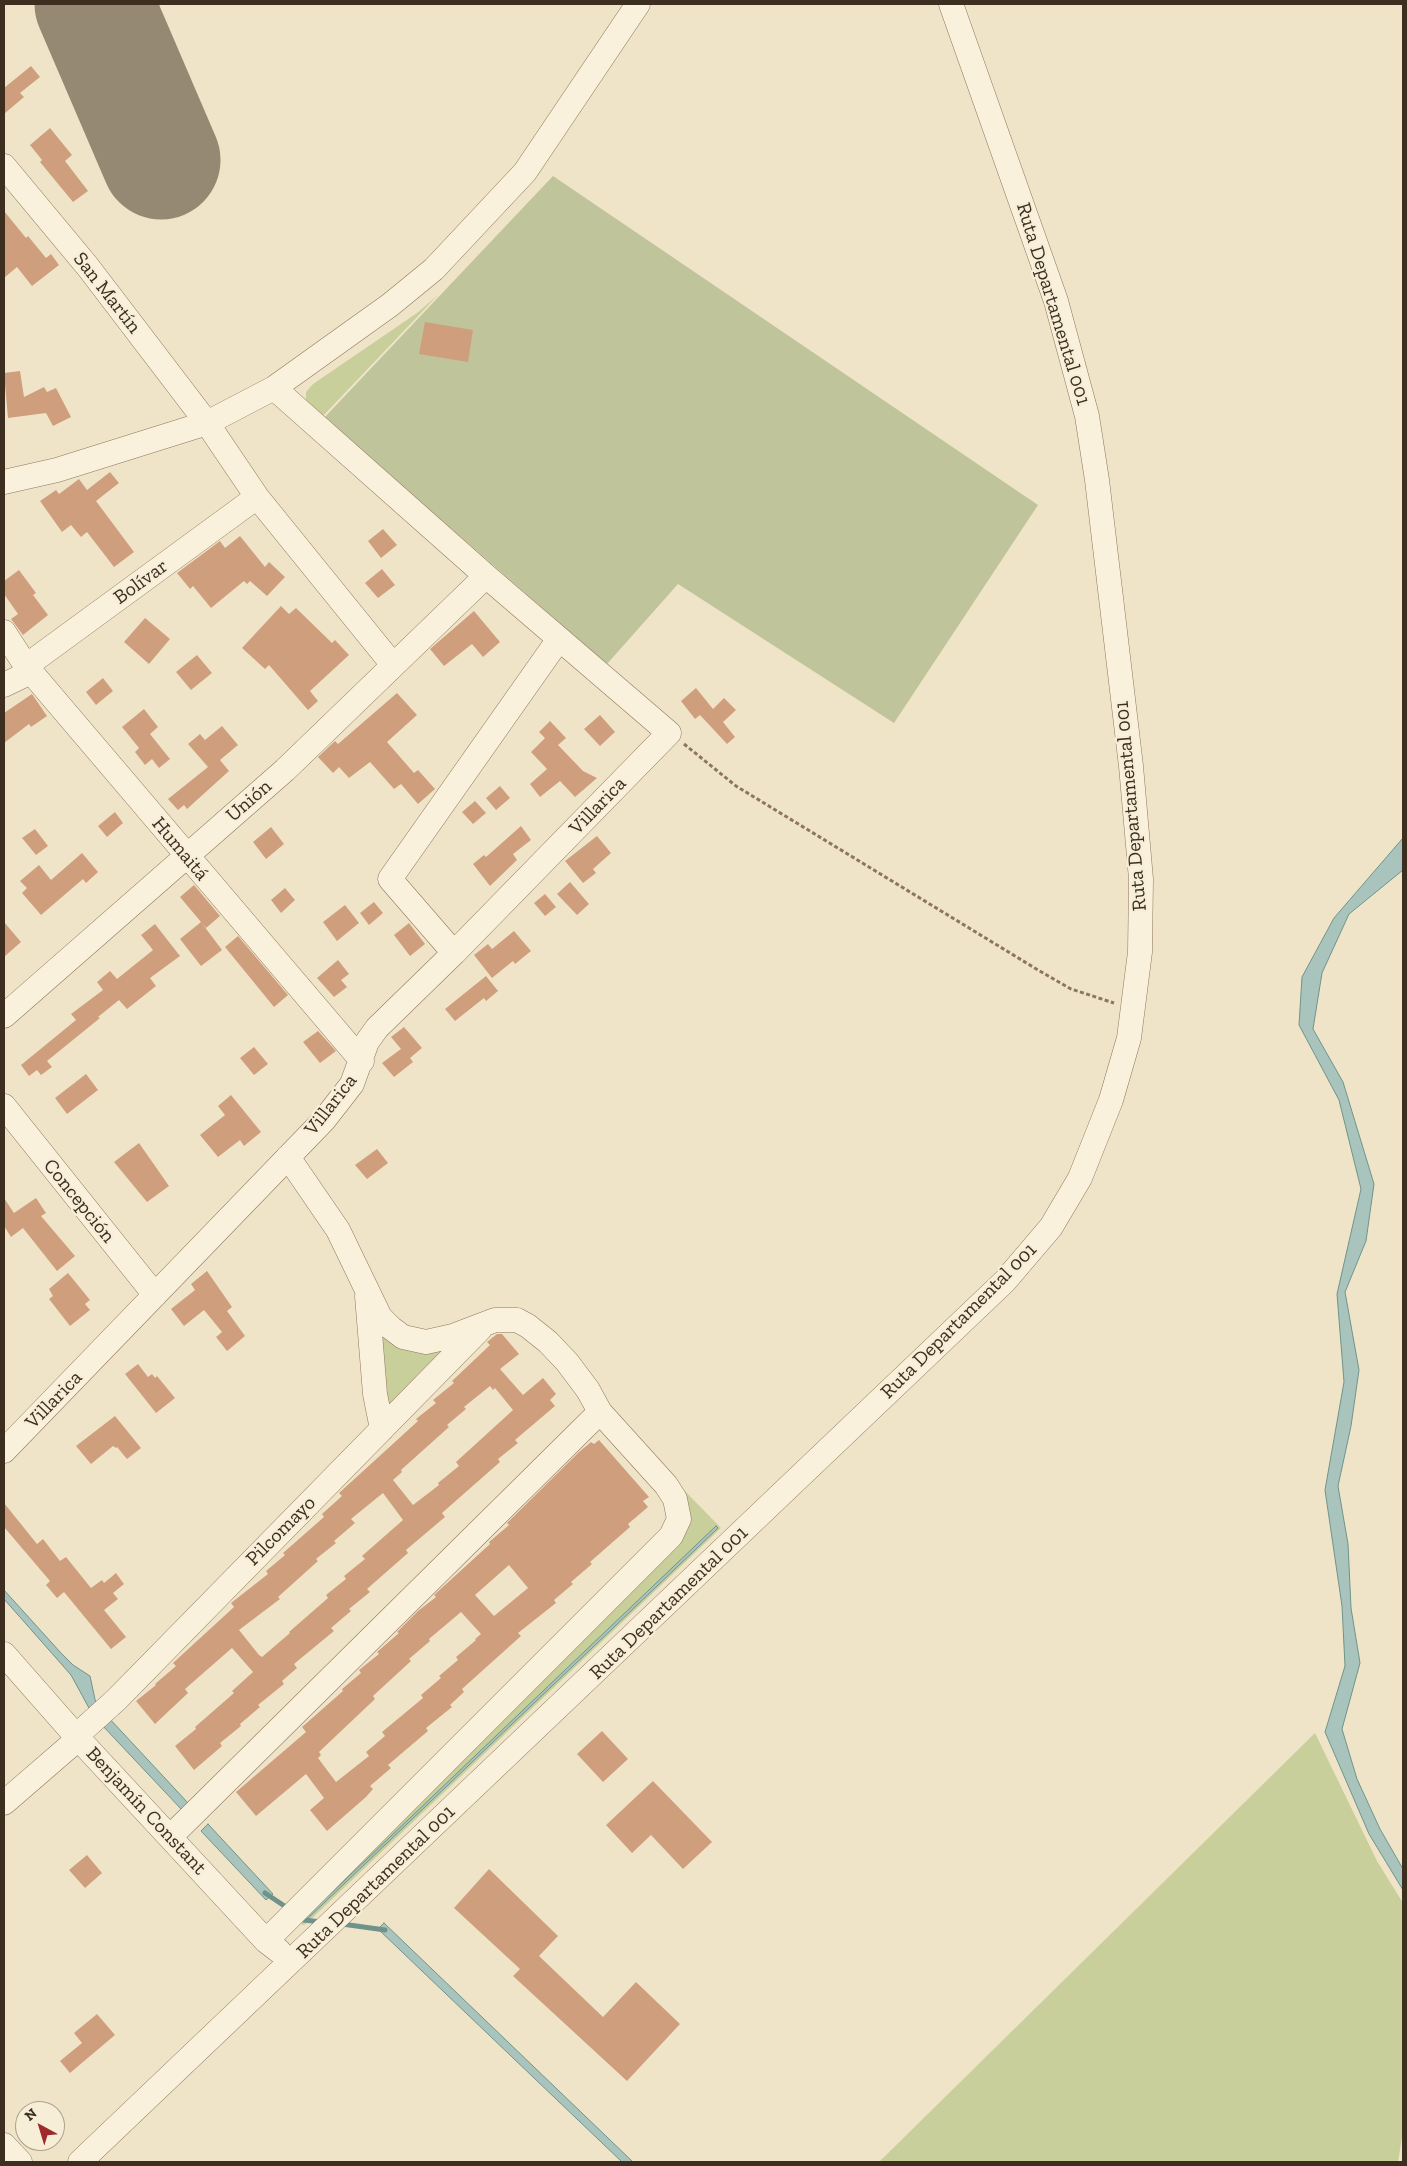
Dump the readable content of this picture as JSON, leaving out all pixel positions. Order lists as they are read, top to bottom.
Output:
{
  "streets": {
    "street": [
      "San Martín",
      "Ruta Departamental 001",
      "Bolívar",
      "Unión",
      "Villarica",
      "Humaitá",
      "Concepción",
      "Pilcomayo",
      "Benjamín Constant"
    ]
  },
  "crossings": [
    ["San Martín", "Bolívar"],
    ["San Martín", "Unión"],
    ["Ruta Departamental 001", "Benjamín Constant"],
    ["Bolívar", "Humaitá"],
    ["Unión", "Humaitá"],
    ["Villarica", "Humaitá"],
    ["Villarica", "Concepción"],
    ["Pilcomayo", "Benjamín Constant"]
  ],
  "north": "top left"
}
